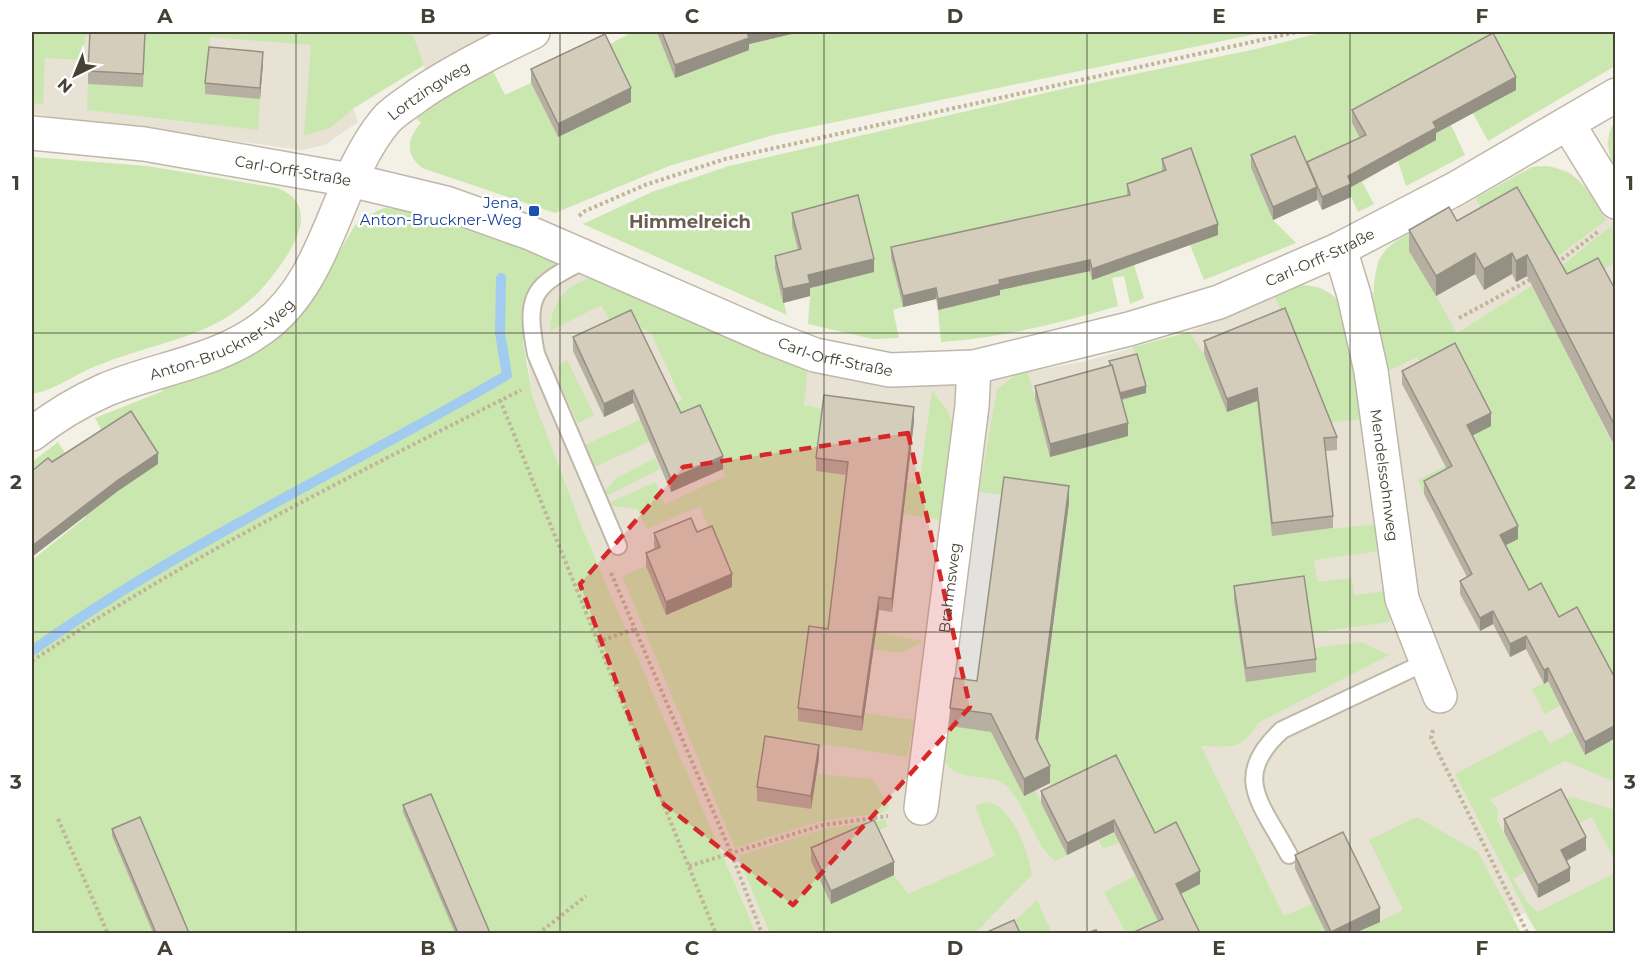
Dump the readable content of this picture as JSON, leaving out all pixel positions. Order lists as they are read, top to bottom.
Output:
{
  "streets": {
    "street": [
      "Lortzingweg",
      "Carl-Orff-Straße",
      "Anton-Bruckner-Weg",
      "Mendelssohnweg",
      "Brahmsweg"
    ]
  },
  "crossings": [
    ["Lortzingweg", "Carl-Orff-Straße"],
    ["Lortzingweg", "Anton-Bruckner-Weg"],
    ["Carl-Orff-Straße", "Anton-Bruckner-Weg"],
    ["Carl-Orff-Straße", "Mendelssohnweg"],
    ["Carl-Orff-Straße", "Brahmsweg"]
  ],
  "districts": ["Himmelreich"],
  "places": {
    "transit": ["Jena, Anton-Bruckner-Weg"]
  },
  "north": "bottom left",
  "grid": {
    "columns": [
      "A",
      "B",
      "C",
      "D",
      "E",
      "F"
    ],
    "rows": ["1", "2", "3"]
  }
}
